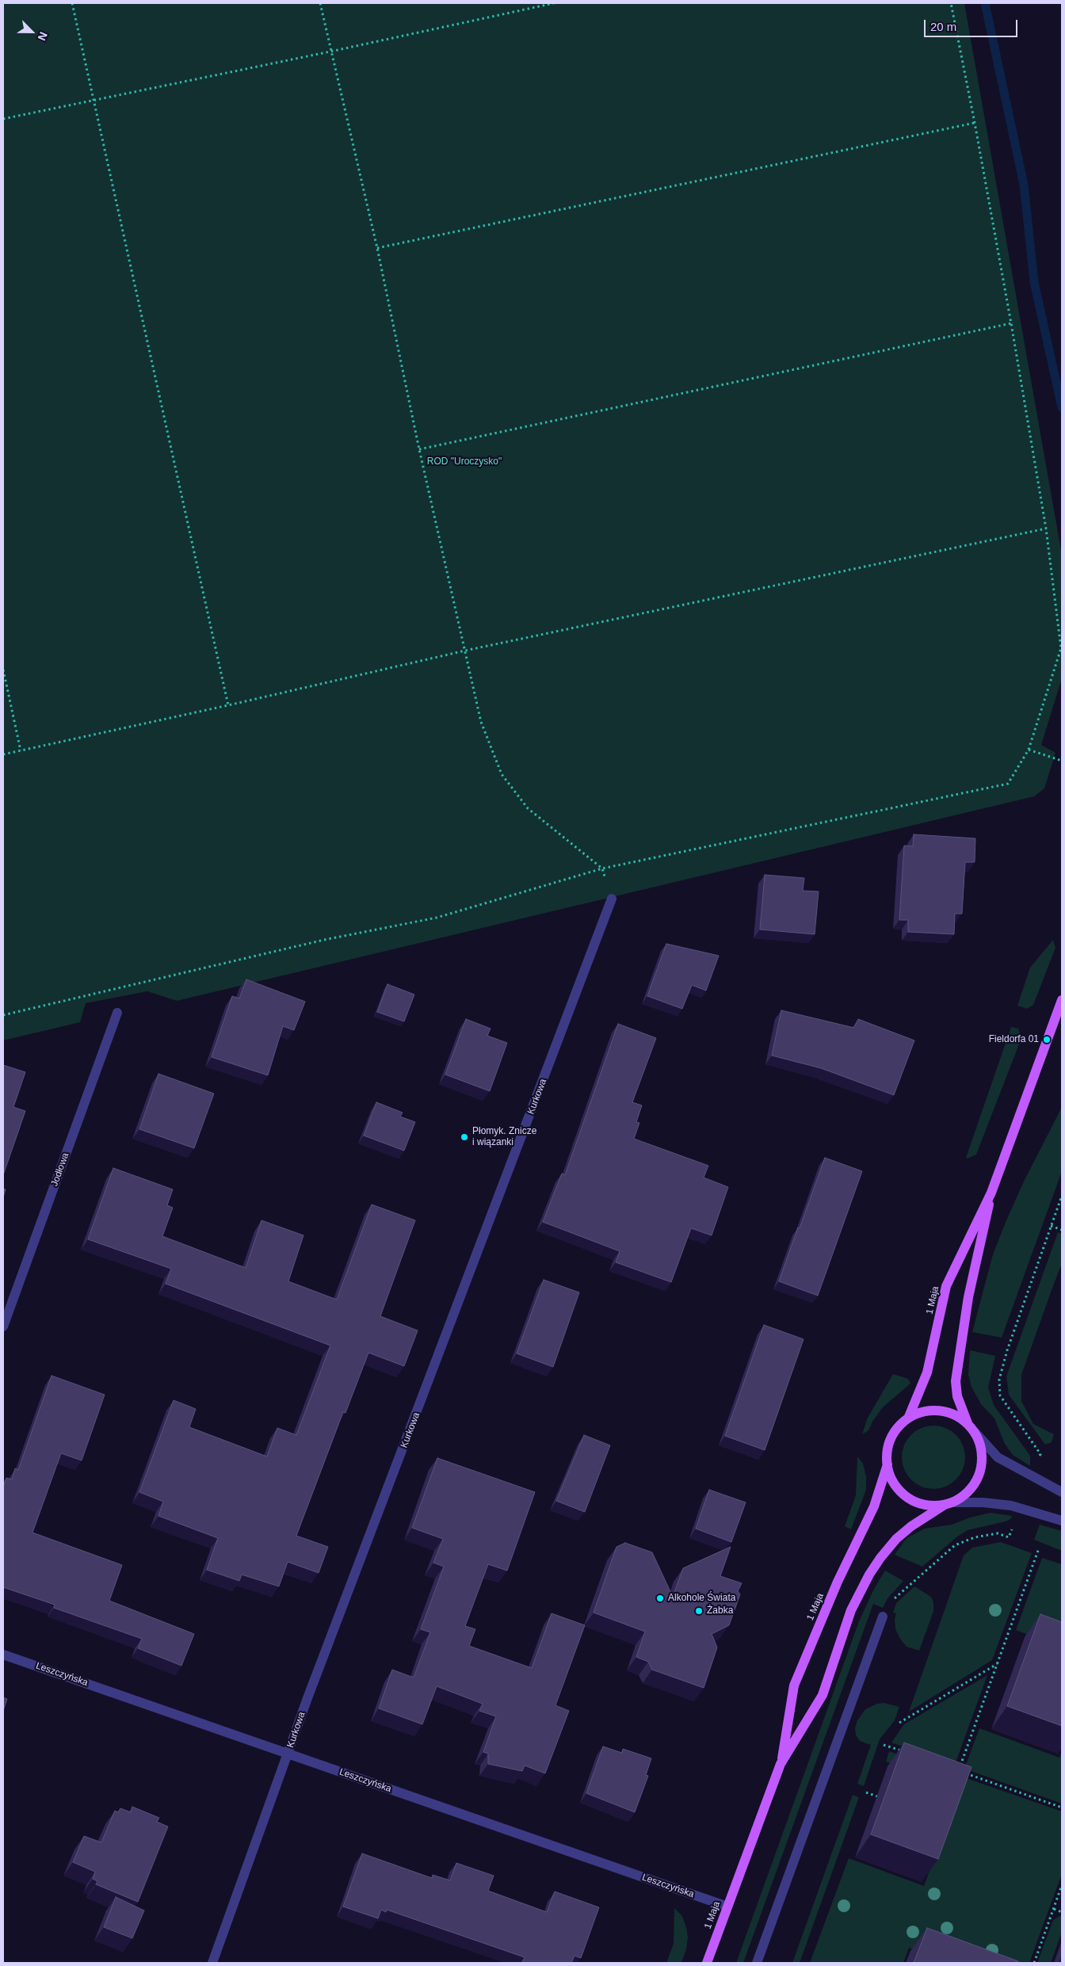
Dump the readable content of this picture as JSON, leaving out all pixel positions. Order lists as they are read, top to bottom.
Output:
{
  "streets": {
    "main road": ["1 Maja"],
    "street": ["Kurkowa", "Jodłowa", "Leszczyńska"]
  },
  "crossings": [
    ["Kurkowa", "Leszczyńska"],
    ["1 Maja", "Leszczyńska"]
  ],
  "parks": ["ROD \"Uroczysko\""],
  "places": [
    "Fieldorfa 01",
    "Płomyk. Znicze i wiązanki",
    "Alkohole Świata",
    "Żabka"
  ],
  "scale_bar": "20 m",
  "north": "bottom right"
}
